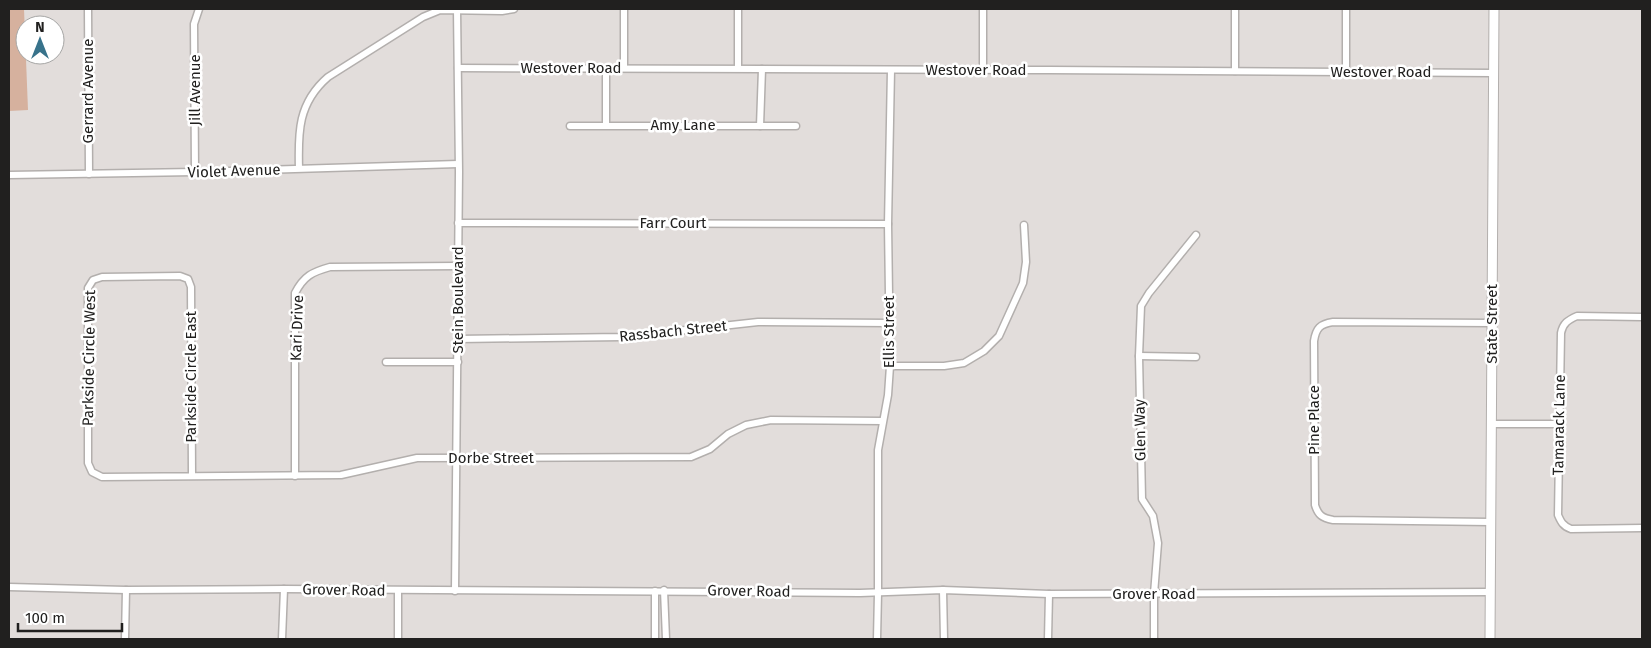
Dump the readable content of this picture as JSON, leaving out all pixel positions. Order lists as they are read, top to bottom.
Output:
{
  "streets": {
    "main road": ["State Street"],
    "street": [
      "Westover Road",
      "Jill Avenue",
      "Gerrard Avenue",
      "Amy Lane",
      "Violet Avenue",
      "Farr Court",
      "Stein Boulevard",
      "Kari Drive",
      "Rassbach Street",
      "Ellis Street",
      "Parkside Circle West",
      "Parkside Circle East",
      "Pine Place",
      "Tamarack Lane",
      "Glen Way",
      "Dorbe Street",
      "Grover Road"
    ]
  },
  "crossings": [
    ["Westover Road", "Stein Boulevard"],
    ["Westover Road", "State Street"],
    ["Westover Road", "Ellis Street"],
    ["Jill Avenue", "Violet Avenue"],
    ["Gerrard Avenue", "Violet Avenue"],
    ["Violet Avenue", "Stein Boulevard"],
    ["Farr Court", "Stein Boulevard"],
    ["Farr Court", "Ellis Street"],
    ["Stein Boulevard", "Kari Drive"],
    ["Stein Boulevard", "Rassbach Street"],
    ["Stein Boulevard", "Dorbe Street"],
    ["Stein Boulevard", "Grover Road"],
    ["State Street", "Pine Place"],
    ["State Street", "Grover Road"],
    ["Kari Drive", "Dorbe Street"],
    ["Rassbach Street", "Ellis Street"],
    ["Ellis Street", "Dorbe Street"],
    ["Ellis Street", "Grover Road"],
    ["Parkside Circle West", "Parkside Circle East"],
    ["Parkside Circle West", "Dorbe Street"],
    ["Parkside Circle East", "Dorbe Street"],
    ["Glen Way", "Grover Road"]
  ],
  "scale_bar": "100 m",
  "north": "top"
}
